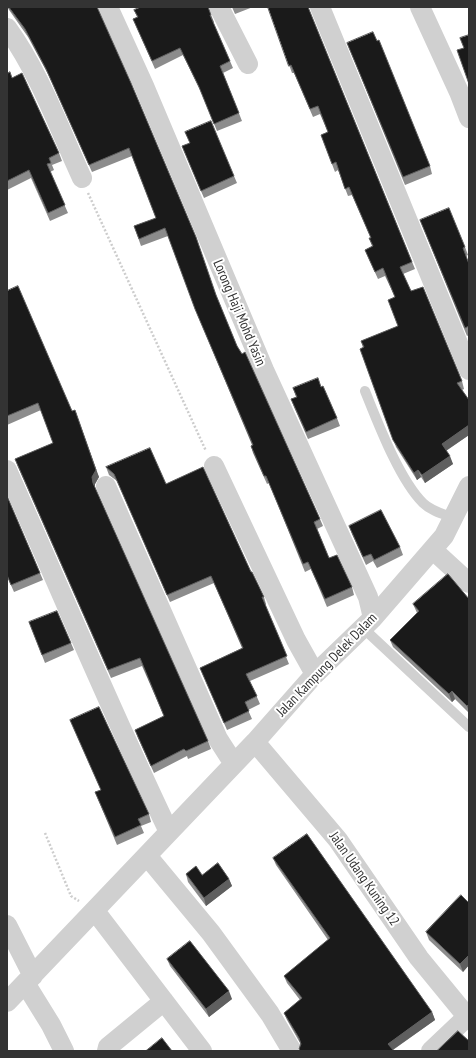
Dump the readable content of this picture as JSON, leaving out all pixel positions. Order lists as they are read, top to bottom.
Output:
{
  "streets": {
    "street": ["Lorong Haji Mohd Yasin", "Jalan Kampung Delek Dalam", "Jalan Udang Kuning 12"]
  },
  "crossings": [
    ["Lorong Haji Mohd Yasin", "Jalan Kampung Delek Dalam"],
    ["Jalan Kampung Delek Dalam", "Jalan Udang Kuning 12"]
  ]
}
